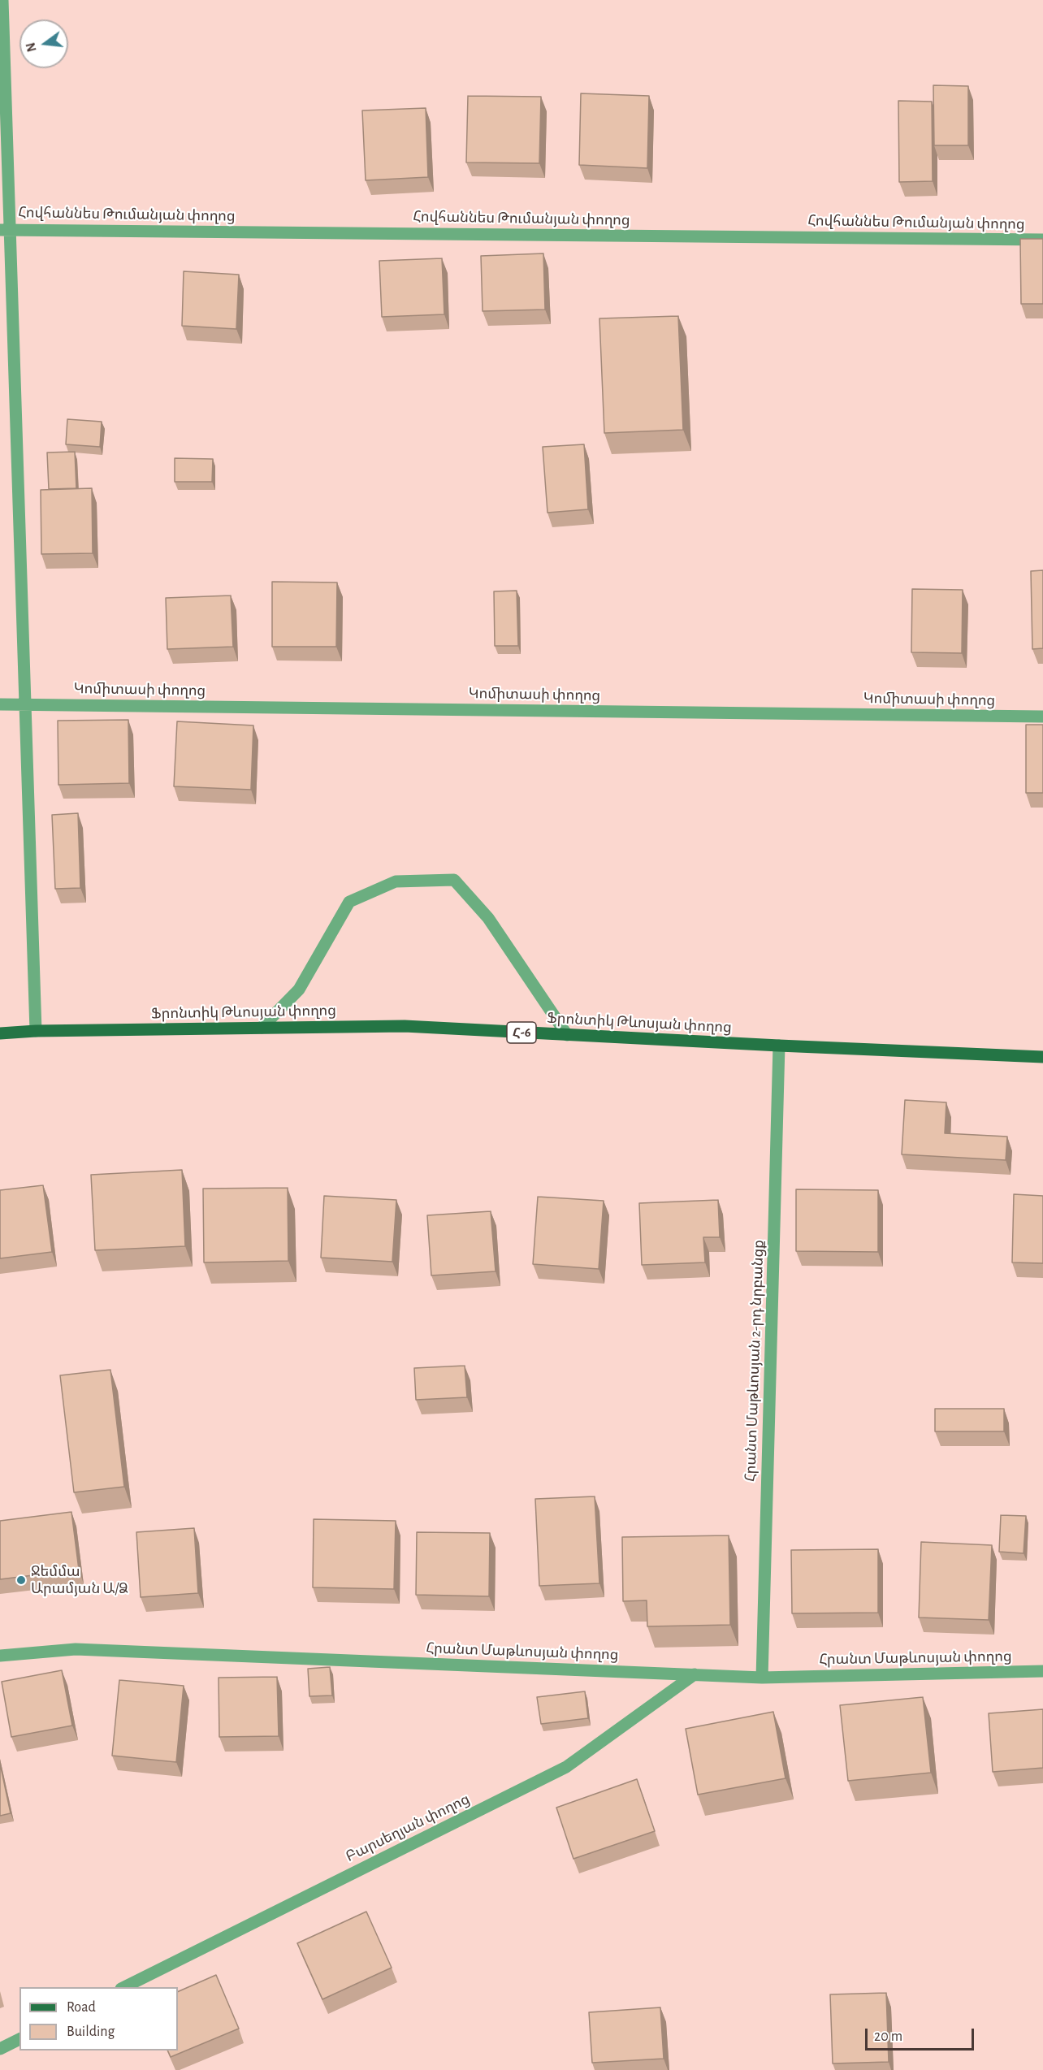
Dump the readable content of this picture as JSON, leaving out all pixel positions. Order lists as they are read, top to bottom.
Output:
{
  "streets": {
    "main road": ["Ֆրոնտիկ Թևոսյան փողոց", "Հ-6"],
    "street": [
      "Հովհաննես Թումանյան փողոց",
      "Կոմիտասի փողոց",
      "Հրանտ Մաթևոսյան 2-րդ նրբանցք",
      "Հրանտ Մաթևոսյան փողոց",
      "Բարսեղյան փողոց"
    ]
  },
  "crossings": [
    ["Ֆրոնտիկ Թևոսյան փողոց", "Հրանտ Մաթևոսյան 2-րդ նրբանցք"],
    ["Հրանտ Մաթևոսյան 2-րդ նրբանցք", "Հրանտ Մաթևոսյան փողոց"],
    ["Հրանտ Մաթևոսյան փողոց", "Բարսեղյան փողոց"]
  ],
  "places": ["Ջեմմա Արամյան Ա/Ձ"],
  "legend": ["Road", "Building"],
  "scale_bar": "20 m",
  "north": "left"
}
